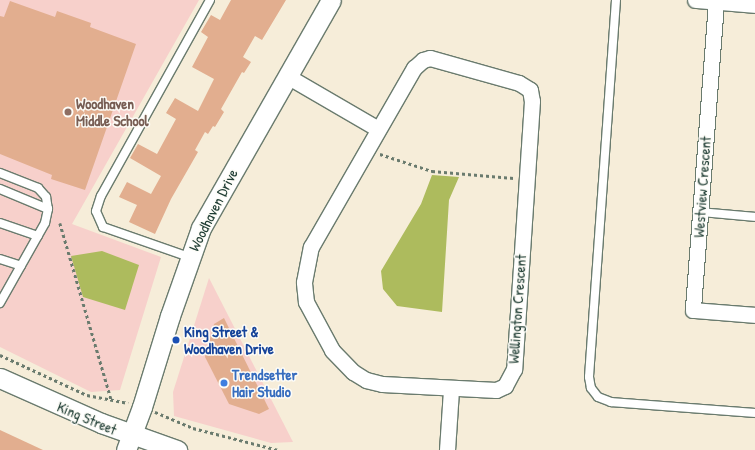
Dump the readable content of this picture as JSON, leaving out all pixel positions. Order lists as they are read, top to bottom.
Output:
{
  "streets": {
    "street": [
      "Westview Crescent",
      "Woodhaven Drive",
      "Wellington Crescent",
      "King Street"
    ]
  },
  "crossings": [
    ["Woodhaven Drive", "King Street"]
  ],
  "places": ["Woodhaven Middle School", "King Street & Woodhaven Drive", "Trendsetter Hair Studio"]
}
